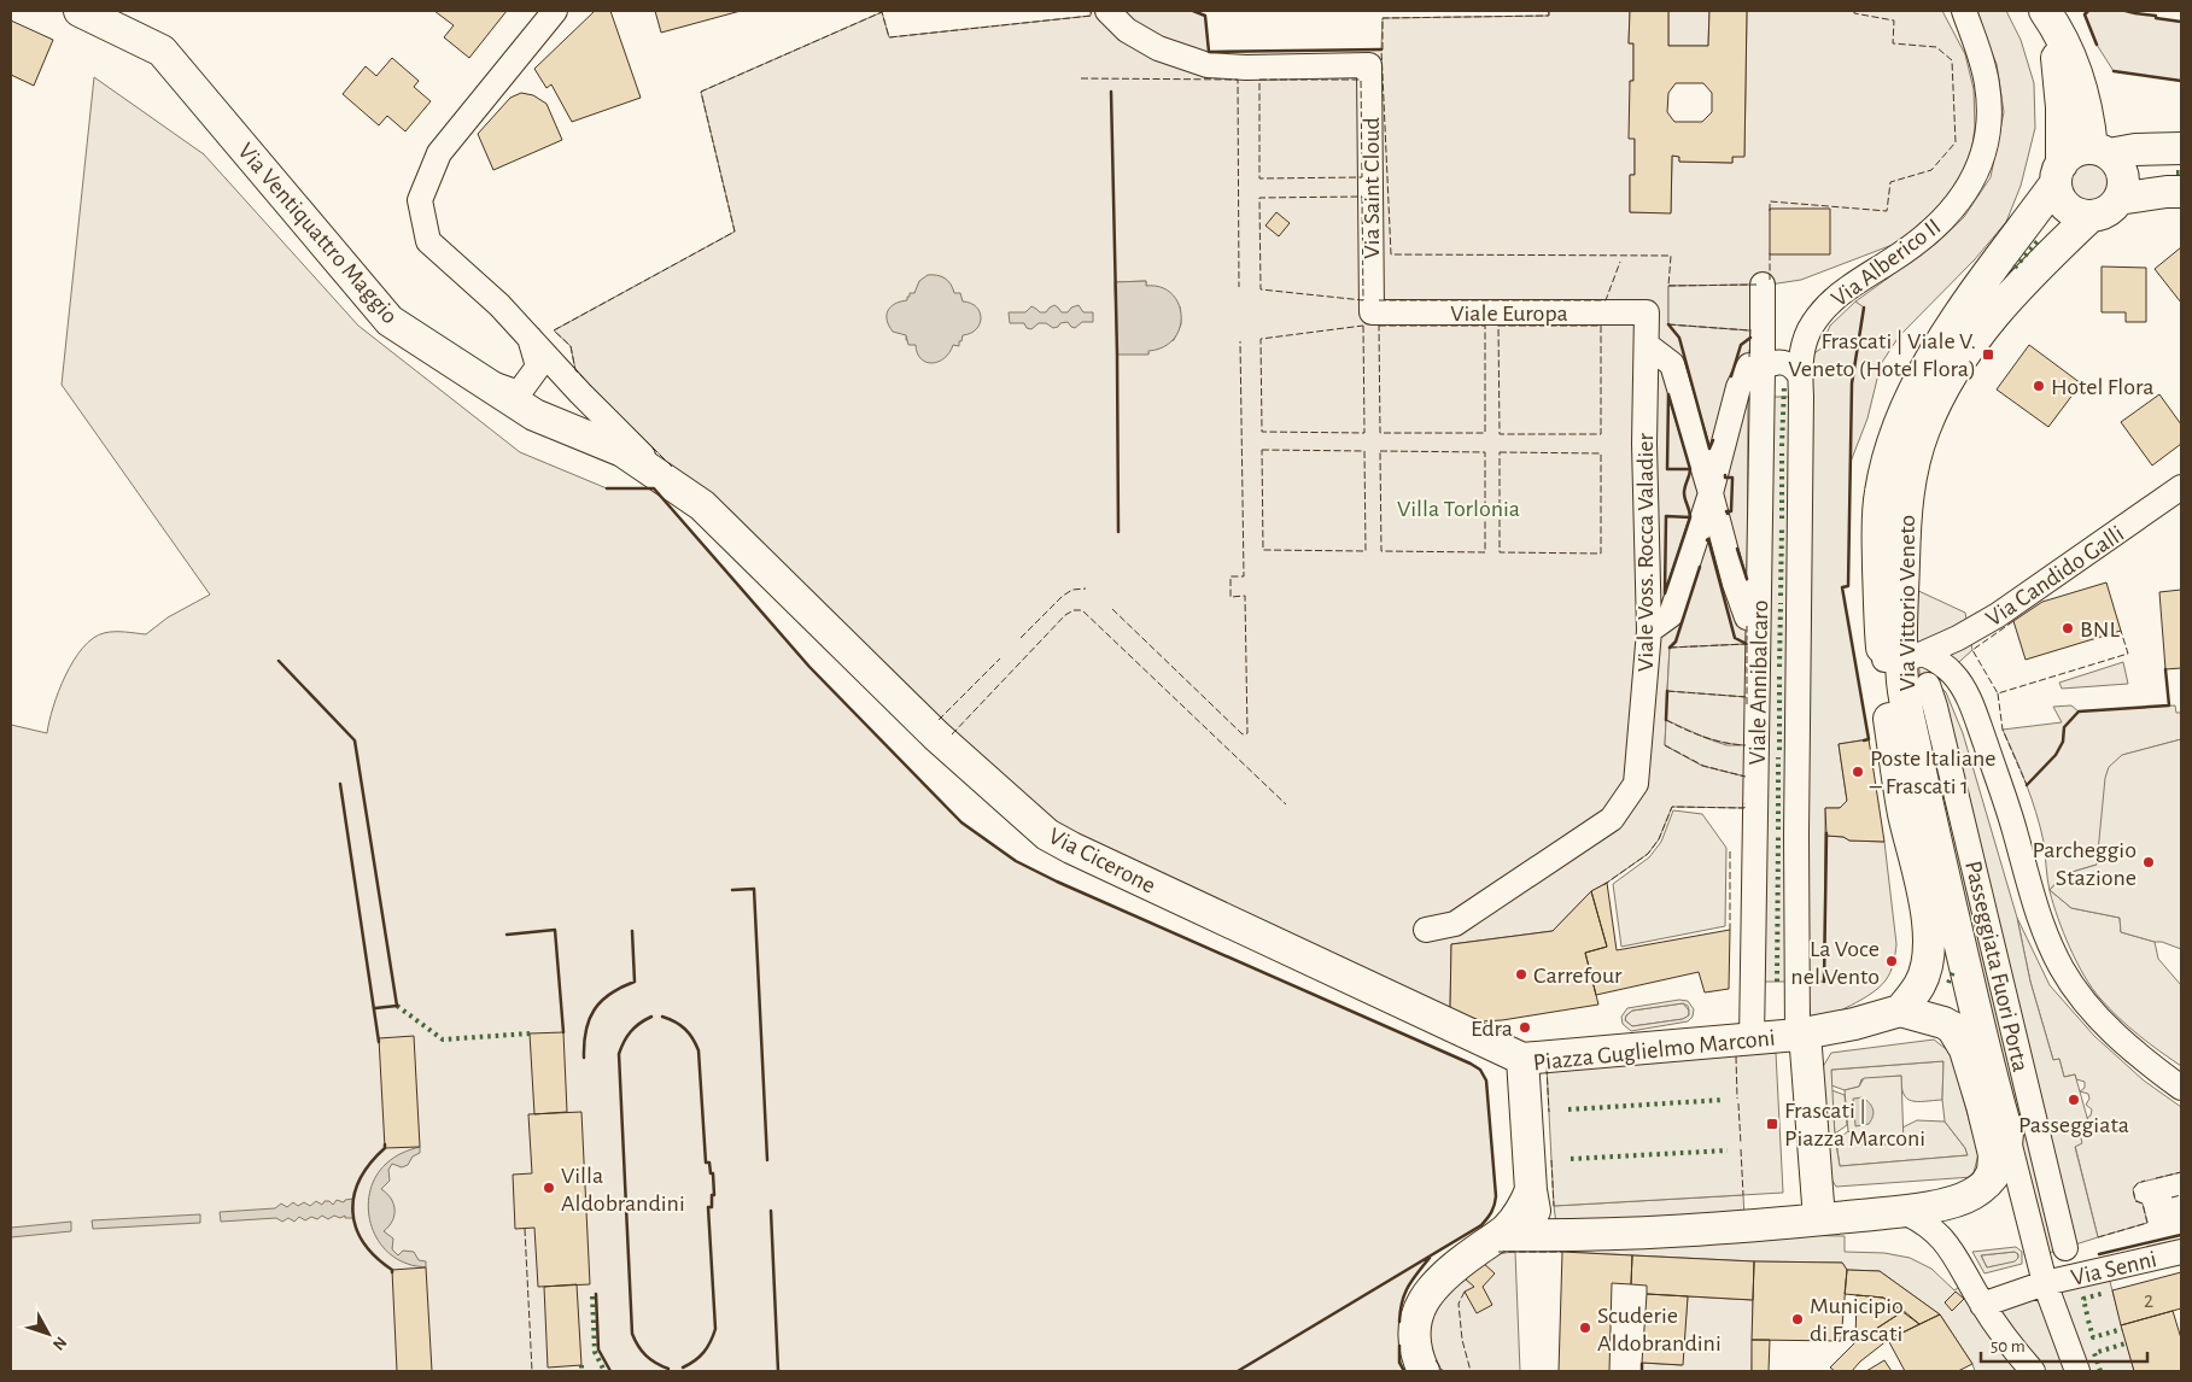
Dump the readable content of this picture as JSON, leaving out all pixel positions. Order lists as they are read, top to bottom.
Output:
{
  "streets": {
    "main road": [
      "Via Ventiquattro Maggio",
      "Via Vittorio Veneto",
      "Via Cicerone",
      "Piazza Guglielmo Marconi"
    ],
    "street": [
      "Via Saint Cloud",
      "Via Alberico II",
      "Viale Europa",
      "Viale Voss. Rocca Valadier",
      "Via Candido Galli",
      "Viale Annibalcaro",
      "Passeggiata Fuori Porta",
      "Via Senni"
    ]
  },
  "crossings": [
    ["Via Saint Cloud", "Viale Europa"],
    ["Via Ventiquattro Maggio", "Via Cicerone"],
    ["Via Alberico II", "Viale Annibalcaro"],
    ["Viale Europa", "Viale Voss. Rocca Valadier"],
    ["Via Candido Galli", "Via Vittorio Veneto"],
    ["Via Vittorio Veneto", "Piazza Guglielmo Marconi"],
    ["Viale Annibalcaro", "Piazza Guglielmo Marconi"],
    ["Via Cicerone", "Piazza Guglielmo Marconi"]
  ],
  "parks": ["Villa Torlonia"],
  "places": {
    "transit": ["Frascati | Viale V. Veneto (Hotel Flora)", "Frascati | Piazza Marconi"],
    "other": [
      "Hotel Flora",
      "BNL",
      "Poste Italiane – Frascati 1",
      "Parcheggio Stazione",
      "La Voce nel Vento",
      "Carrefour",
      "Edra",
      "Passeggiata",
      "Villa Aldobrandini",
      "Municipio di Frascati",
      "Scuderie Aldobrandini"
    ]
  },
  "house_numbers": ["2"],
  "scale_bar": "50 m",
  "north": "bottom right"
}
